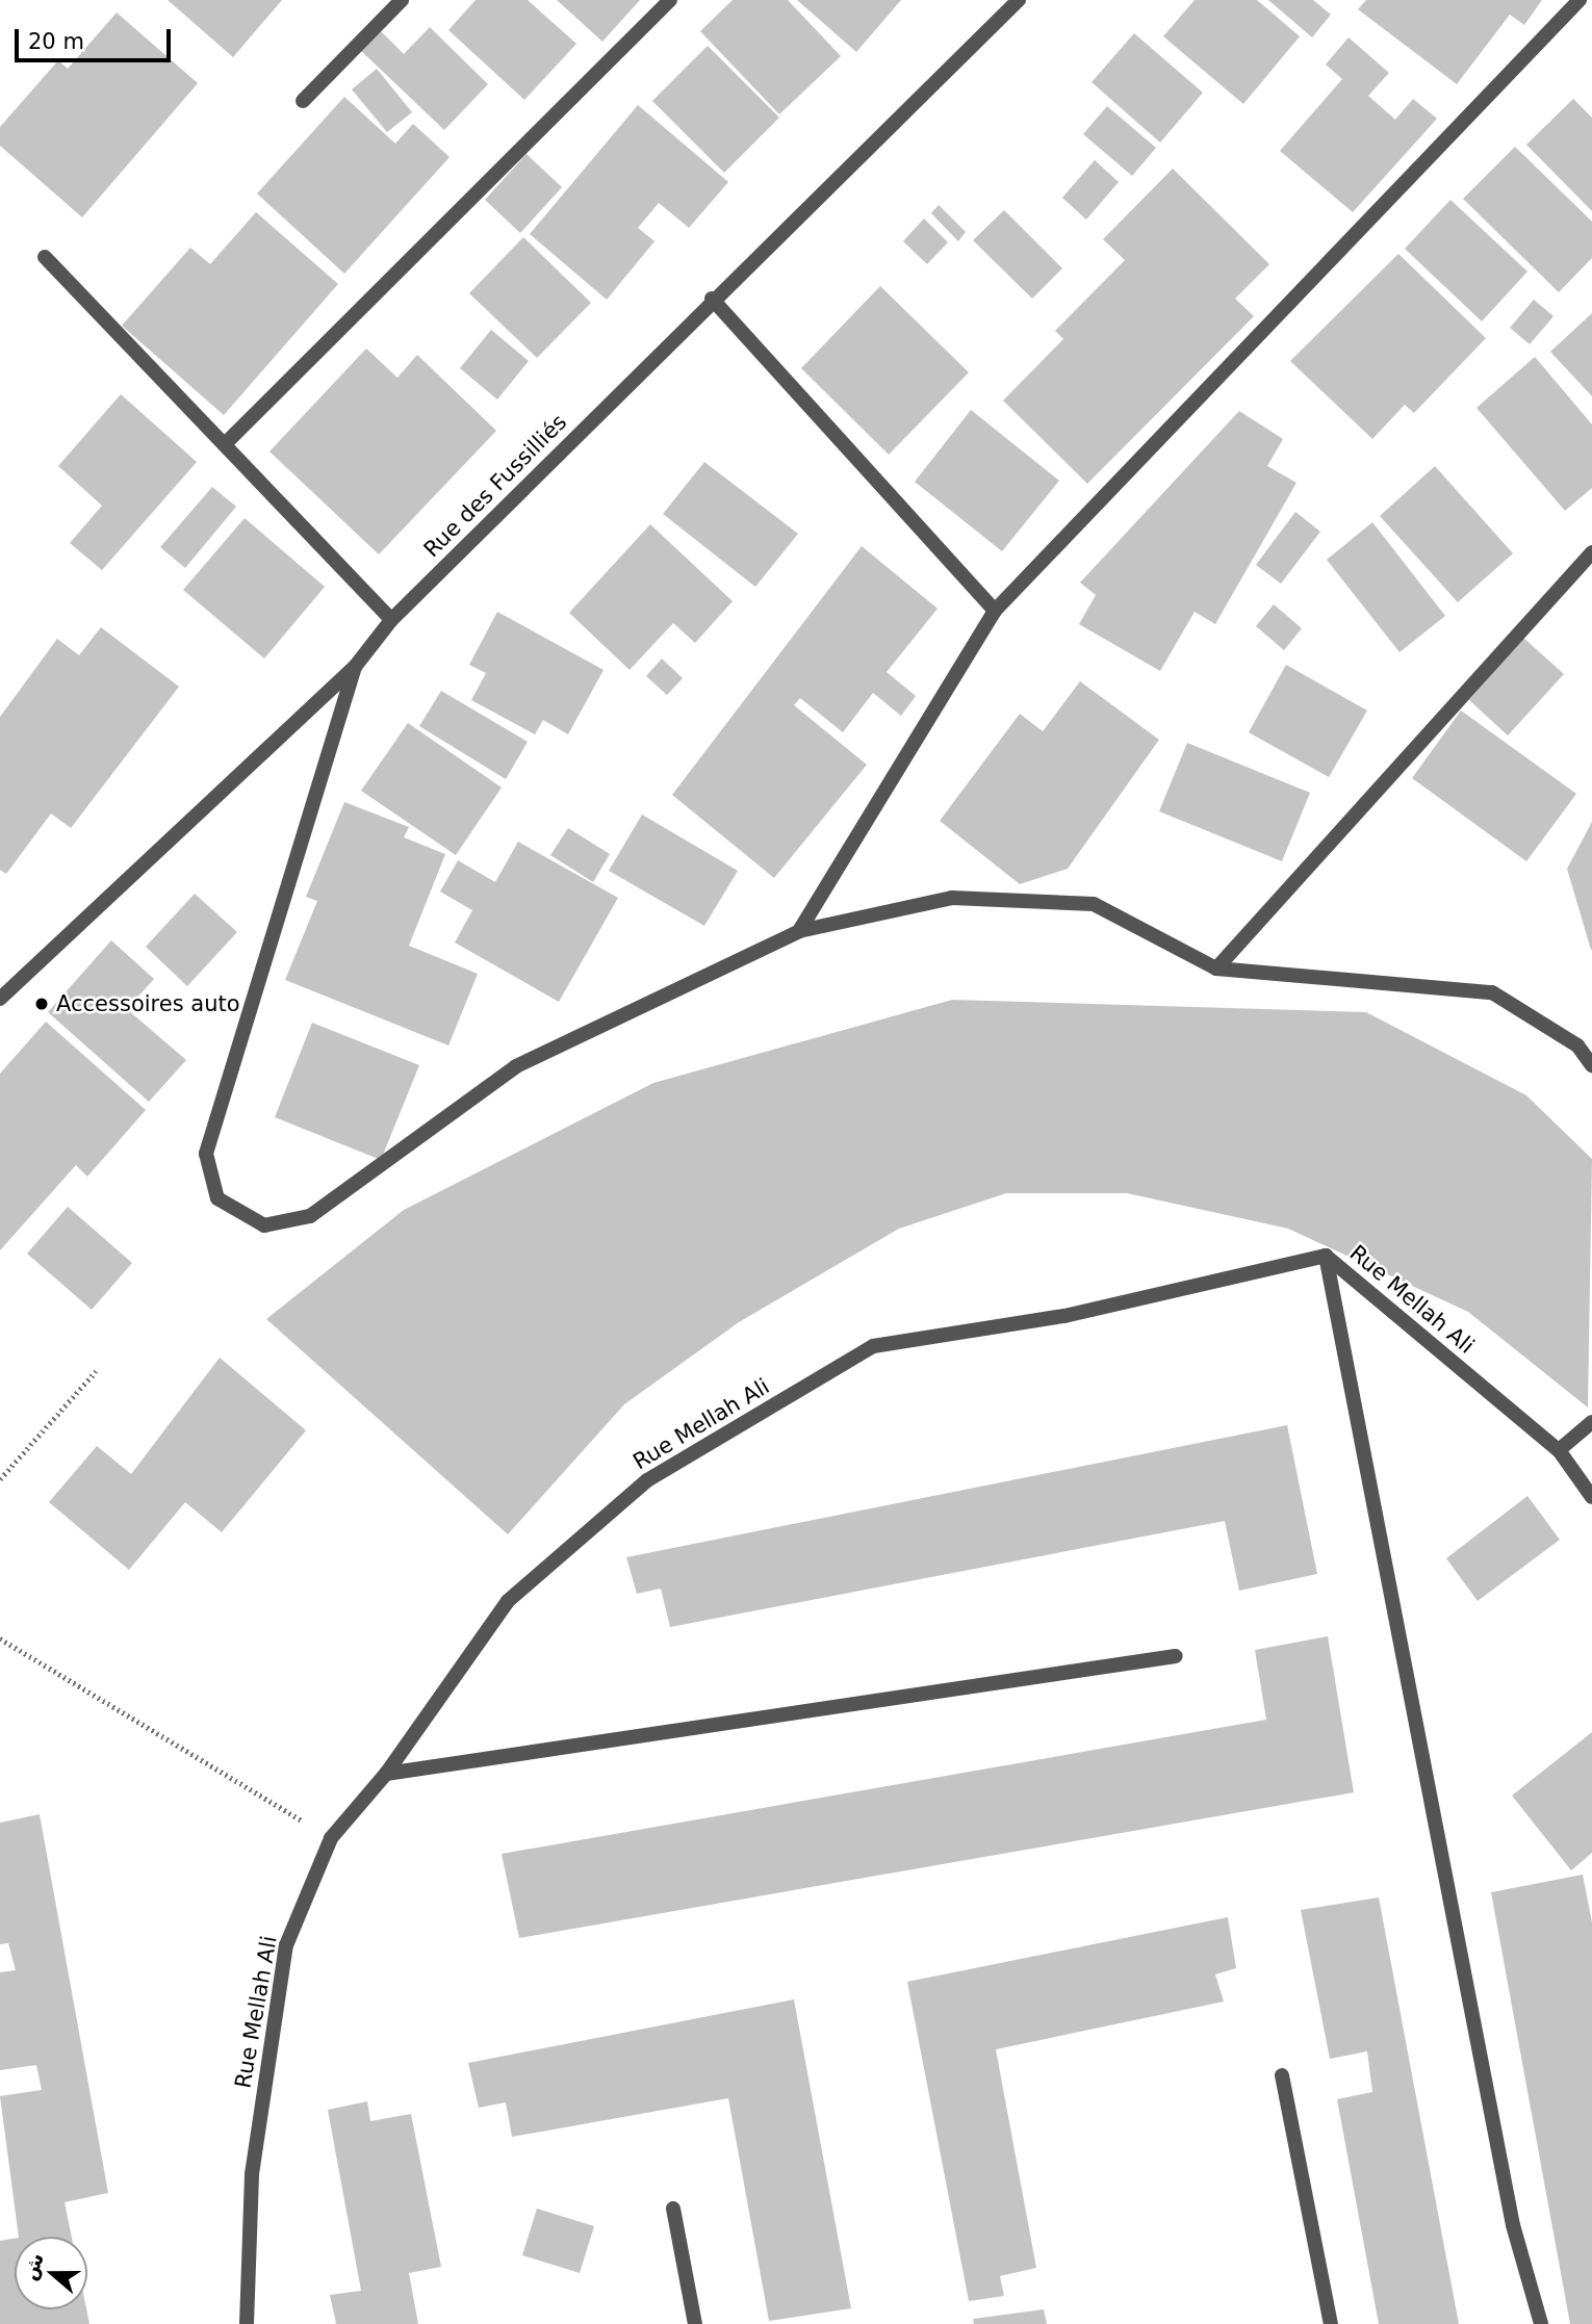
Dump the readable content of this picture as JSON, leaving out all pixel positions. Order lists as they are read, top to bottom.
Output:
{
  "streets": {
    "street": ["Rue des Fussilliés", "Rue Mellah Ali"]
  },
  "places": ["Accessoires auto"],
  "scale_bar": "20 m",
  "north": "left"
}
